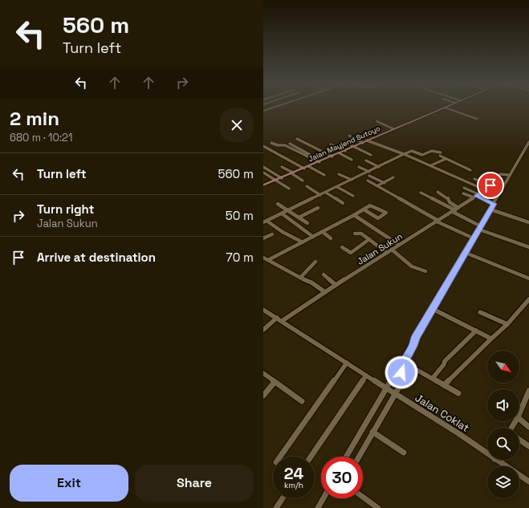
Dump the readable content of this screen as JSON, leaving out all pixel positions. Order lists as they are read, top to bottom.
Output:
{
  "streets": {
    "street": ["Jalan Mayjend Sutoyo", "Jalan Sukun", "Jalan Coklat"]
  },
  "crossings": [
    ["Jalan Sukun", "Jalan Coklat"]
  ],
  "north": "bottom right",
  "page": {
    "turn": ["560 m", "Turn left"],
    "heading": ["2 min", "680 m · 10:21"],
    "list": [
      {
        "name": "Turn left",
        "value": "560 m"
      },
      {
        "name": "Turn right",
        "note": "Jalan Sukun",
        "value": "50 m"
      },
      {
        "name": "Arrive at destination",
        "value": "70 m"
      }
    ],
    "speed": "24 km/h",
    "limit": "30",
    "buttons": ["Exit", "Share"]
  }
}
